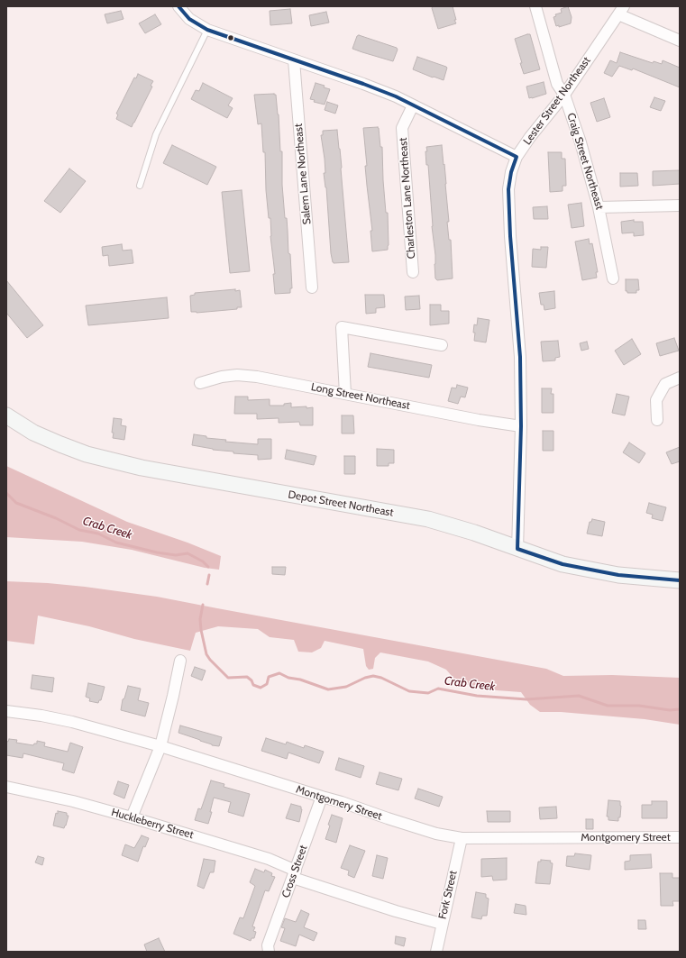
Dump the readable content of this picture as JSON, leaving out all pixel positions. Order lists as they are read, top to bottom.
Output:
{
  "streets": {
    "main road": ["Depot Street Northeast"],
    "street": [
      "Lester Street Northeast",
      "Craig Street Northeast",
      "Salem Lane Northeast",
      "Charleston Lane Northeast",
      "Long Street Northeast",
      "Montgomery Street",
      "Huckleberry Street",
      "Cross Street",
      "Fork Street"
    ]
  },
  "crossings": [
    ["Lester Street Northeast", "Craig Street Northeast"],
    ["Lester Street Northeast", "Long Street Northeast"],
    ["Lester Street Northeast", "Depot Street Northeast"],
    ["Montgomery Street", "Cross Street"],
    ["Montgomery Street", "Fork Street"],
    ["Huckleberry Street", "Cross Street"],
    ["Huckleberry Street", "Fork Street"]
  ],
  "water": ["Crab Creek"]
}
